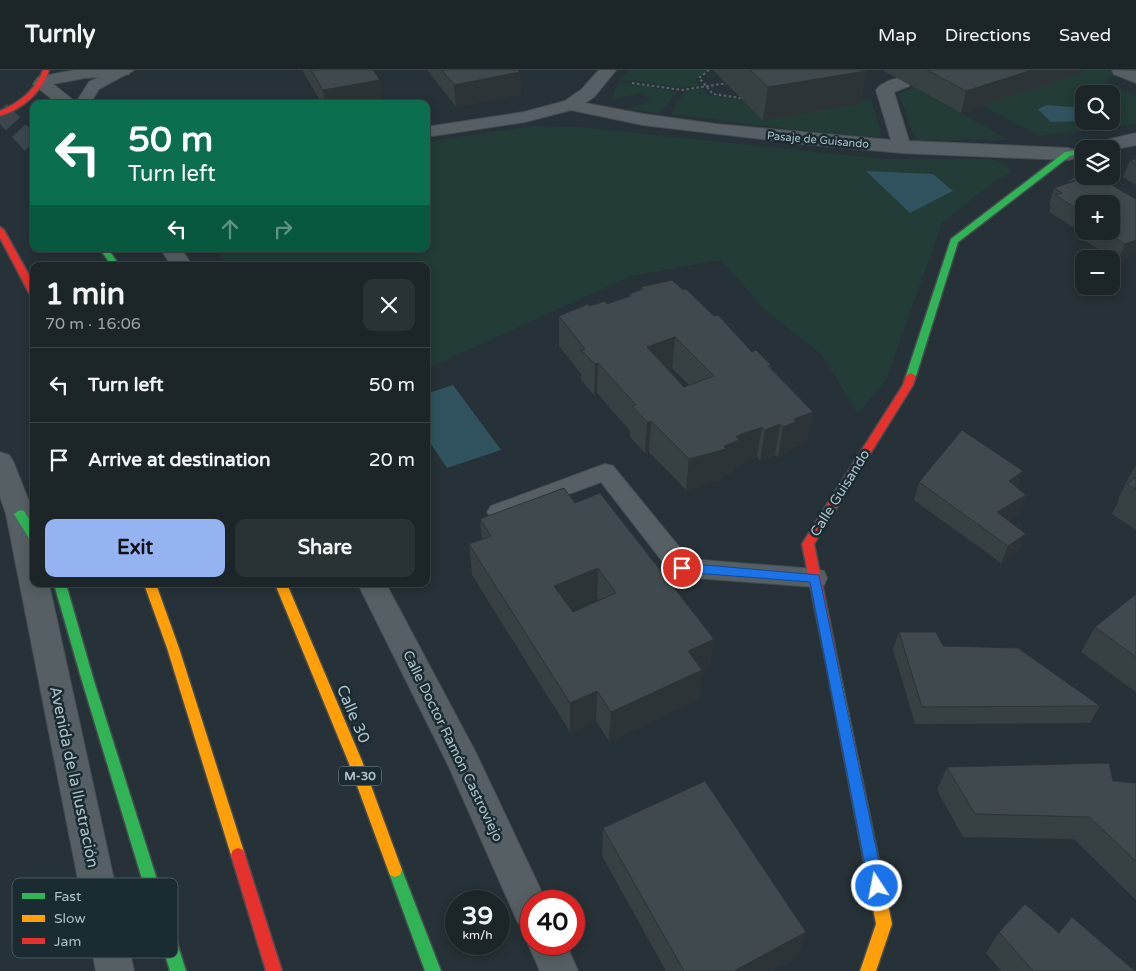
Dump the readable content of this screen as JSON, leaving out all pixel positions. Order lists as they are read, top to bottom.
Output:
{
  "streets": {
    "main road": ["Calle Guisando", "Calle 30", "M-30"],
    "street": ["Pasaje de Guisando", "Calle Doctor Ramón Castroviejo", "Avenida de la Ilustración"]
  },
  "legend": ["Fast", "Slow", "Jam"],
  "page": {
    "header": "Turnly",
    "nav": ["Map", "Directions", "Saved"],
    "map_buttons": ["+", "−"],
    "turn": ["50 m", "Turn left"],
    "heading": ["1 min", "70 m · 16:06"],
    "list": [
      {
        "name": "Turn left",
        "value": "50 m"
      },
      {
        "name": "Arrive at destination",
        "value": "20 m"
      }
    ],
    "buttons": ["Exit", "Share"],
    "speed": "39 km/h",
    "limit": "40"
  }
}
